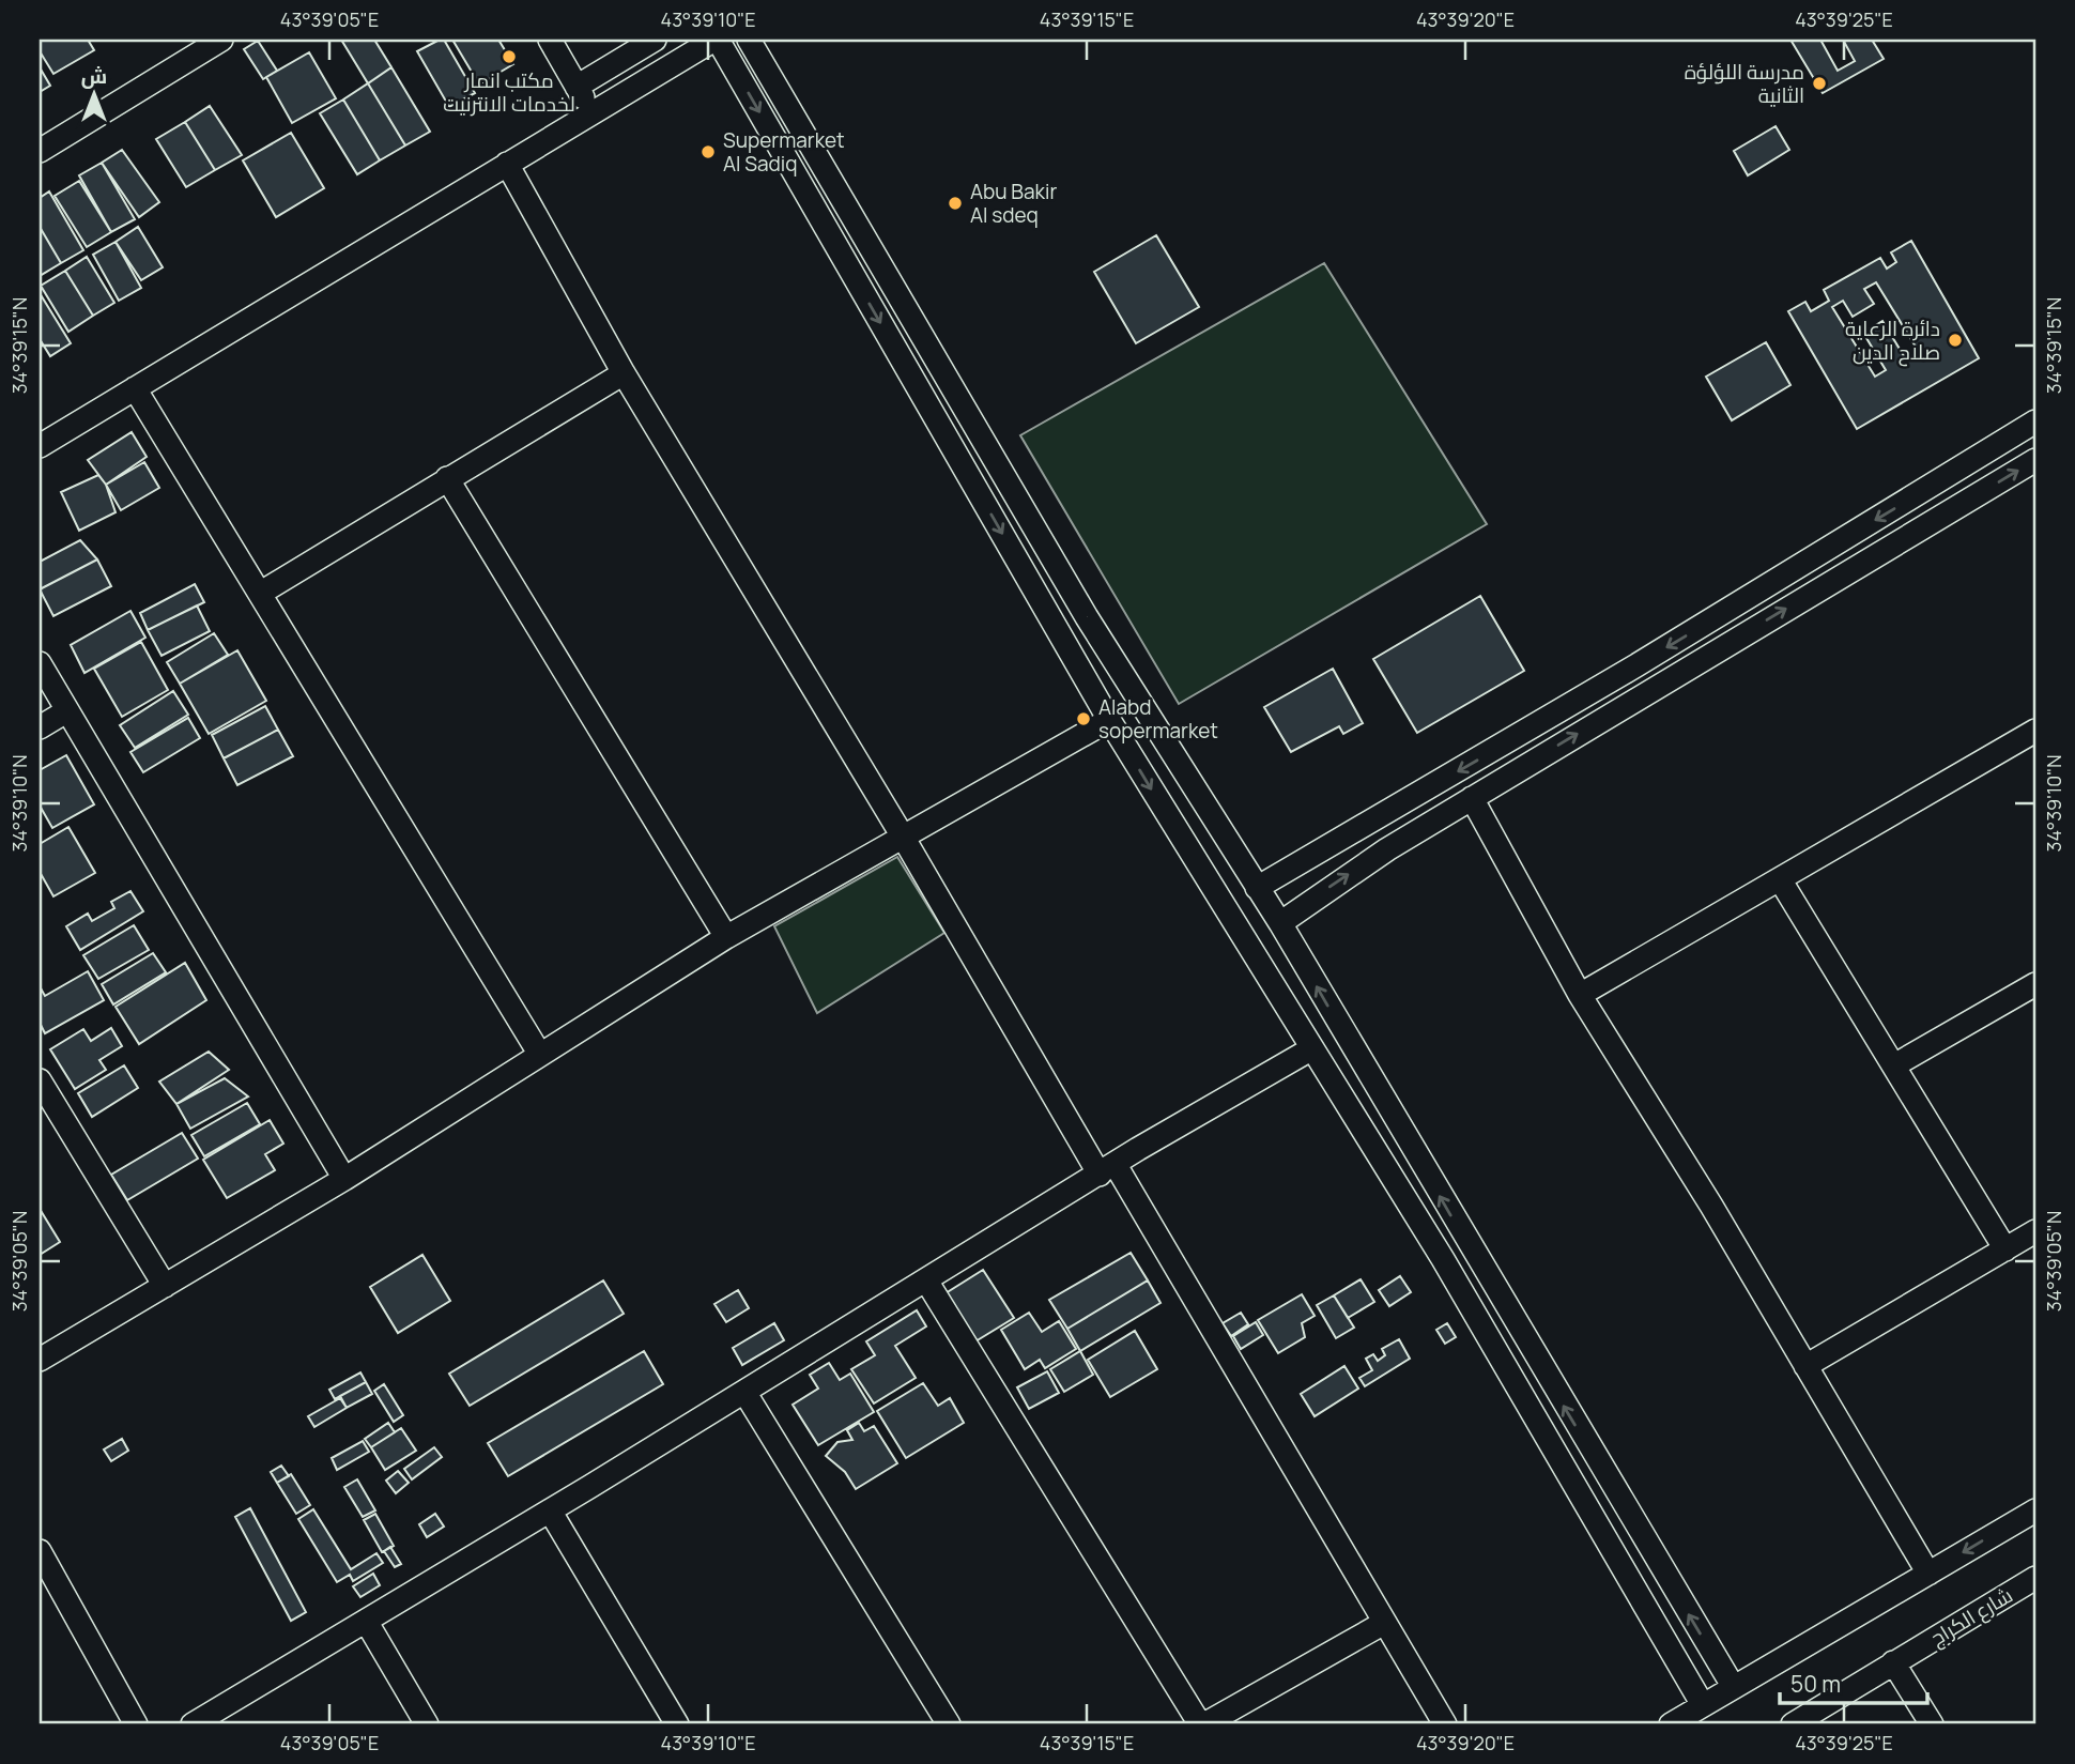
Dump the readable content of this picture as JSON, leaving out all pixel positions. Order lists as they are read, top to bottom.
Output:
{
  "streets": {
    "street": ["شارع الكراج"]
  },
  "places": [
    "مكتب انمار لخدمات الانترنيت",
    "مدرسة اللؤلؤة الثانية",
    "Supermarket Al Sadiq",
    "Abu Bakir Al sdeq",
    "دائرة الرعاية صلاح الدين",
    "Alabd sopermarket"
  ],
  "scale_bar": "50 m",
  "north": "top",
  "coordinates": [
    "43°39'05\"E",
    "43°39'10\"E",
    "43°39'15\"E",
    "43°39'20\"E",
    "43°39'25\"E",
    "34°39'15\"N",
    "34°39'10\"N",
    "34°39'05\"N"
  ]
}
